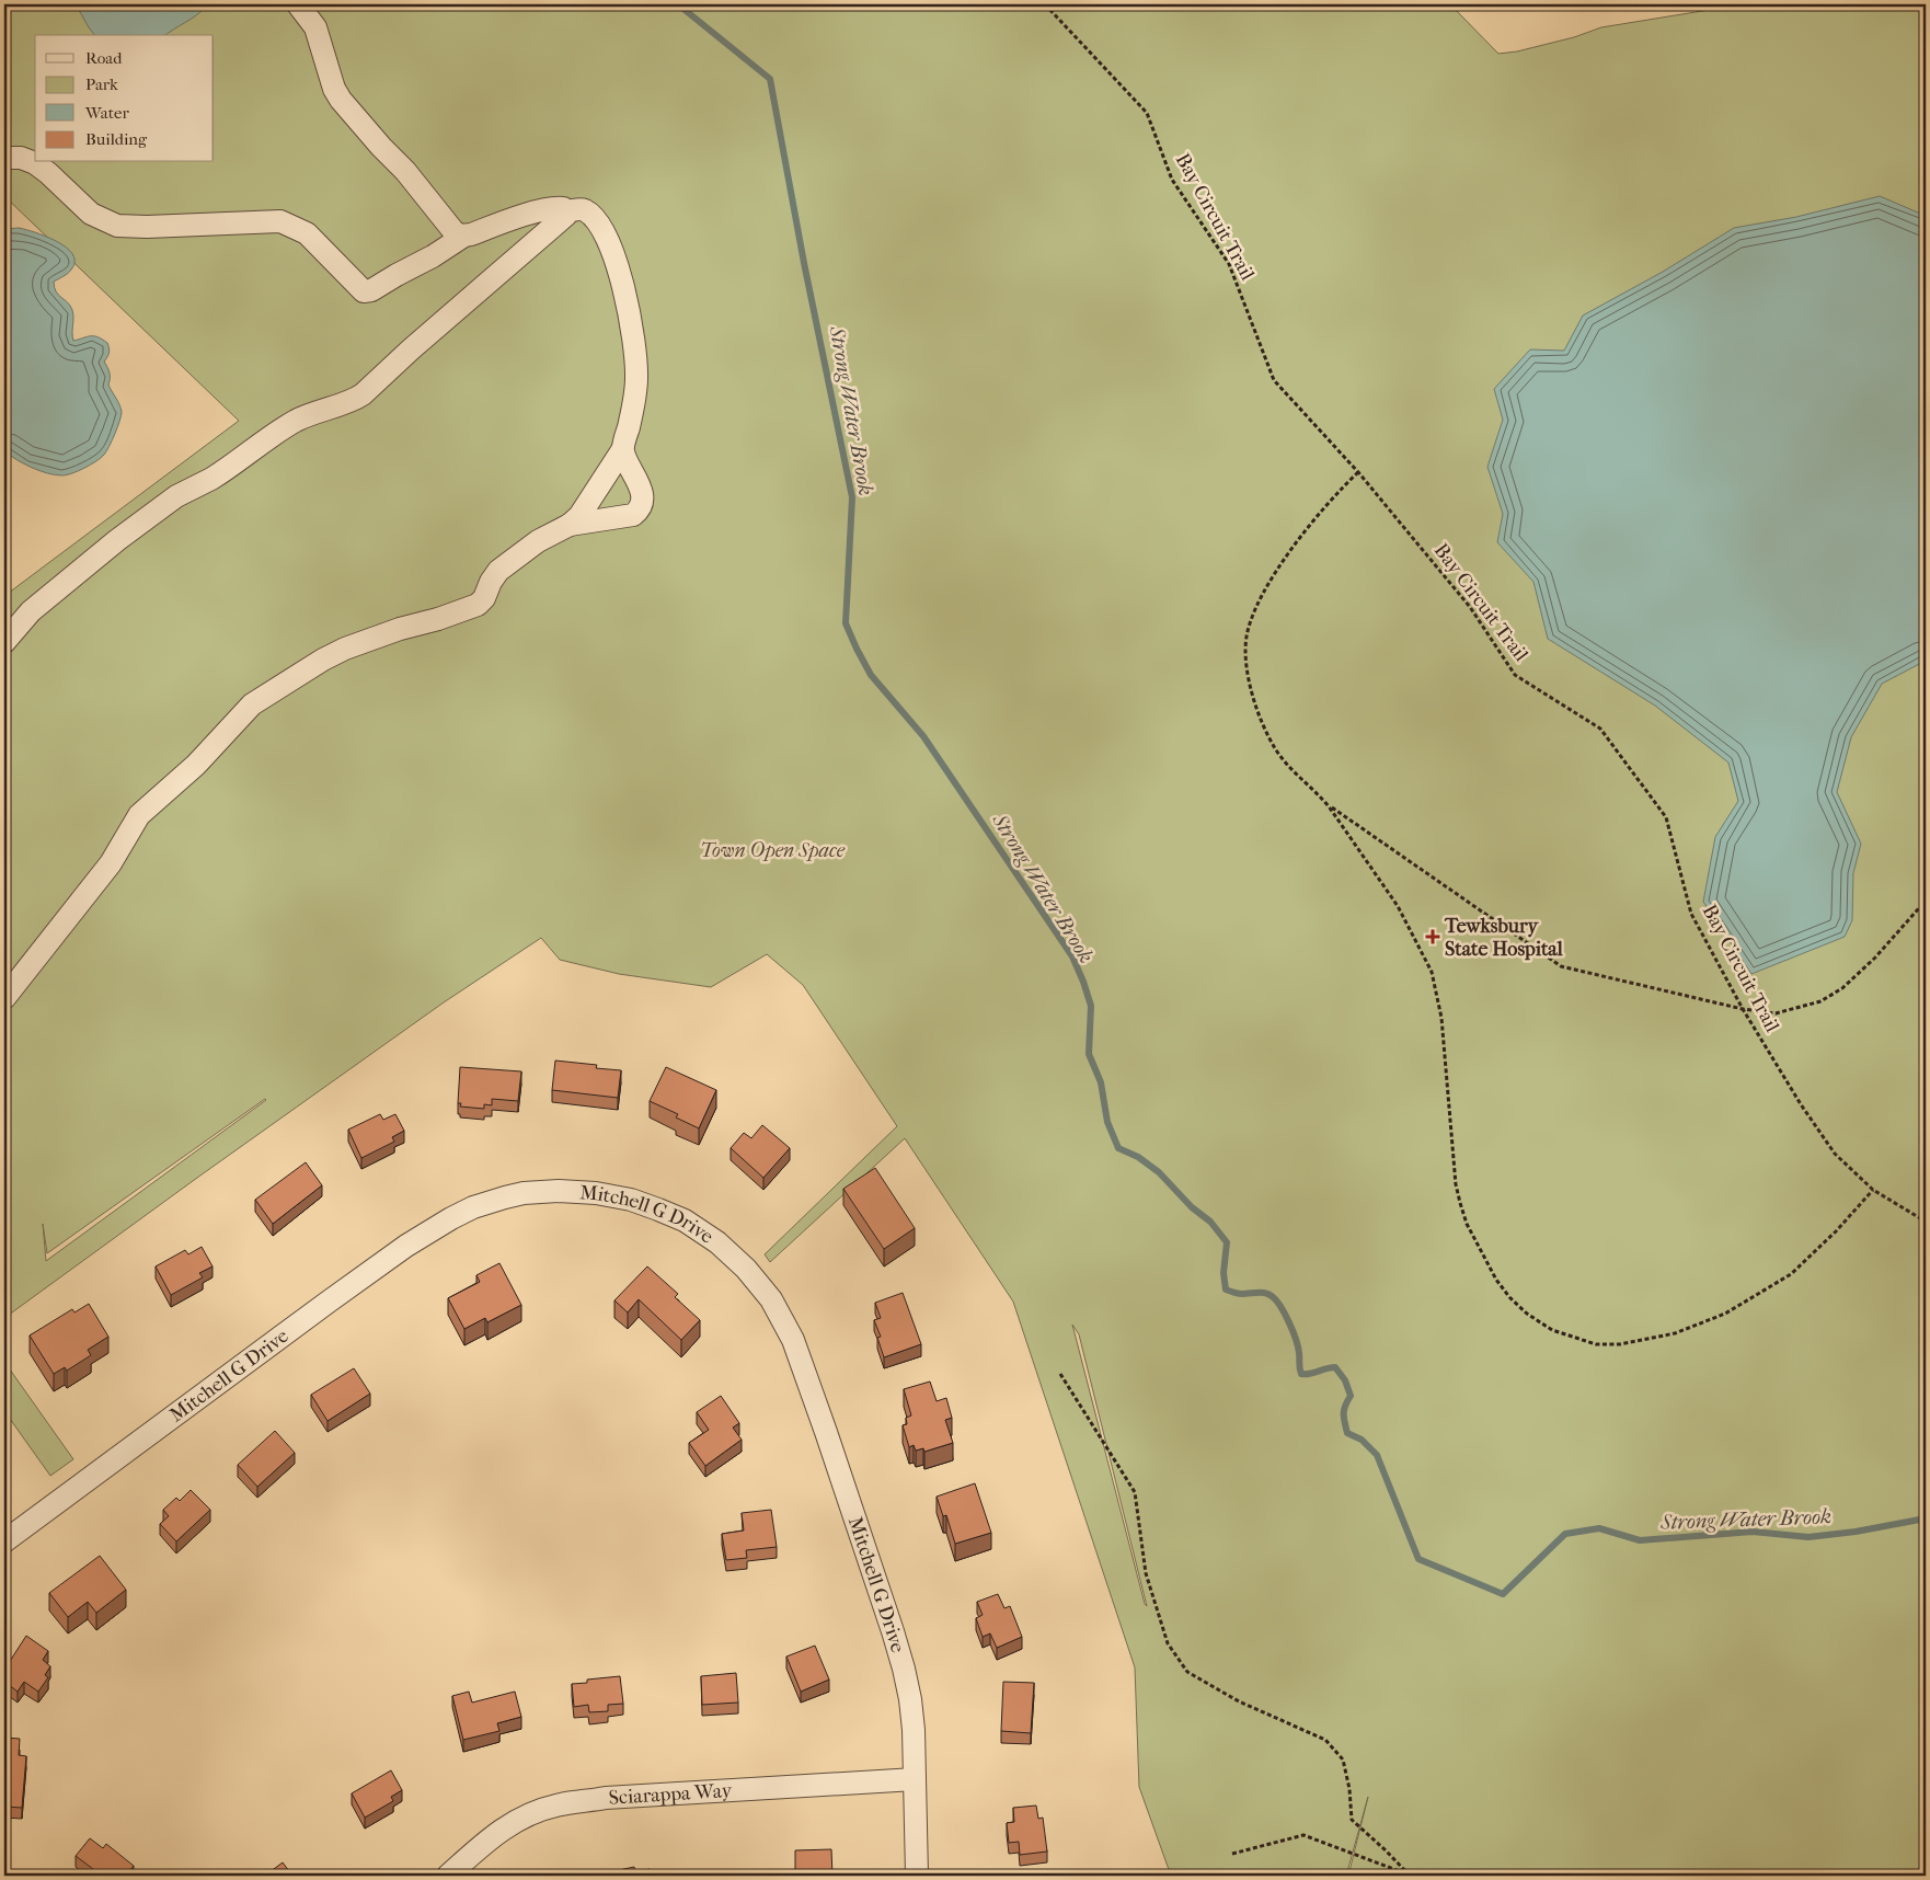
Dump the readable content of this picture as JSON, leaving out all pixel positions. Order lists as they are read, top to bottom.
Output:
{
  "streets": {
    "street": ["Mitchell G Drive", "Sciarappa Way"],
    "path": ["Bay Circuit Trail"]
  },
  "crossings": [
    ["Mitchell G Drive", "Sciarappa Way"]
  ],
  "water": ["Strong Water Brook"],
  "parks": ["Town Open Space"],
  "places": {
    "health": ["Tewksbury State Hospital"]
  },
  "legend": [
    "Road",
    "Park",
    "Water",
    "Building"
  ]
}
